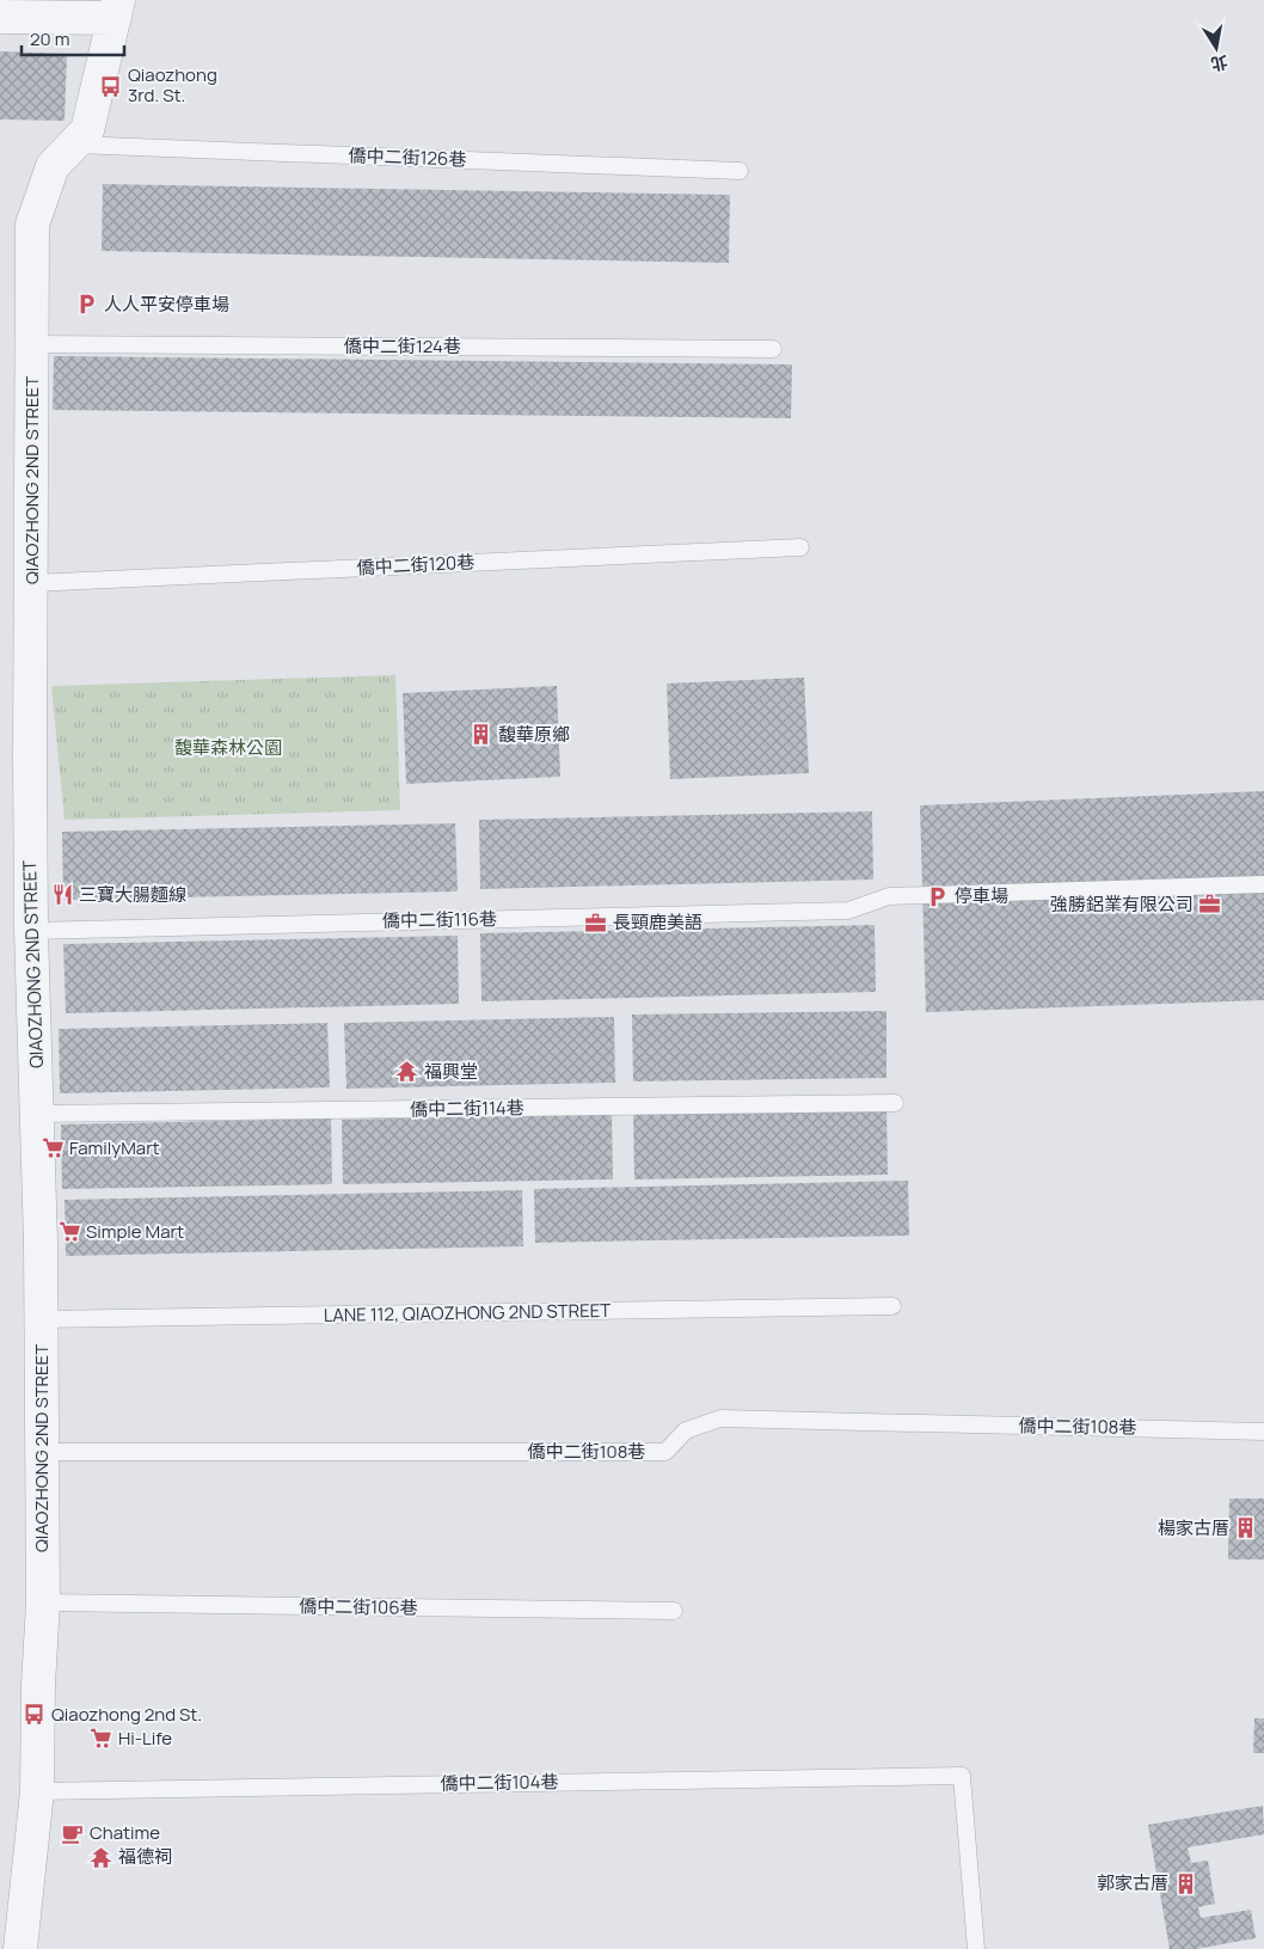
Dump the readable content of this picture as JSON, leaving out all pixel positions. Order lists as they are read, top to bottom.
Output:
{
  "streets": {
    "street": ["QIAOZHONG 2ND STREET"],
    "lane": [
      "僑中二街126巷",
      "僑中二街124巷",
      "僑中二街120巷",
      "僑中二街116巷",
      "僑中二街114巷",
      "LANE 112, QIAOZHONG 2ND STREET",
      "僑中二街108巷",
      "僑中二街106巷",
      "僑中二街104巷"
    ]
  },
  "crossings": [
    ["僑中二街126巷", "QIAOZHONG 2ND STREET"],
    ["僑中二街124巷", "QIAOZHONG 2ND STREET"],
    ["QIAOZHONG 2ND STREET", "僑中二街120巷"],
    ["QIAOZHONG 2ND STREET", "僑中二街116巷"],
    ["QIAOZHONG 2ND STREET", "僑中二街114巷"],
    ["QIAOZHONG 2ND STREET", "LANE 112, QIAOZHONG 2ND STREET"],
    ["QIAOZHONG 2ND STREET", "僑中二街108巷"],
    ["QIAOZHONG 2ND STREET", "僑中二街106巷"],
    ["QIAOZHONG 2ND STREET", "僑中二街104巷"]
  ],
  "parks": ["馥華森林公園"],
  "places": {
    "bus stop": ["Qiaozhong 3rd. St.", "Qiaozhong 2nd St."],
    "parking": ["人人平安停車場", "停車場"],
    "building": ["馥華原鄉", "楊家古厝", "郭家古厝"],
    "restaurant": ["三寶大腸麵線"],
    "office": ["強勝鋁業有限公司", "長頸鹿美語"],
    "temple": ["福興堂", "福德祠"],
    "supermarket": ["FamilyMart", "Simple Mart", "Hi-Life"],
    "cafe": ["Chatime"]
  },
  "scale_bar": "20 m",
  "north": "bottom"
}
